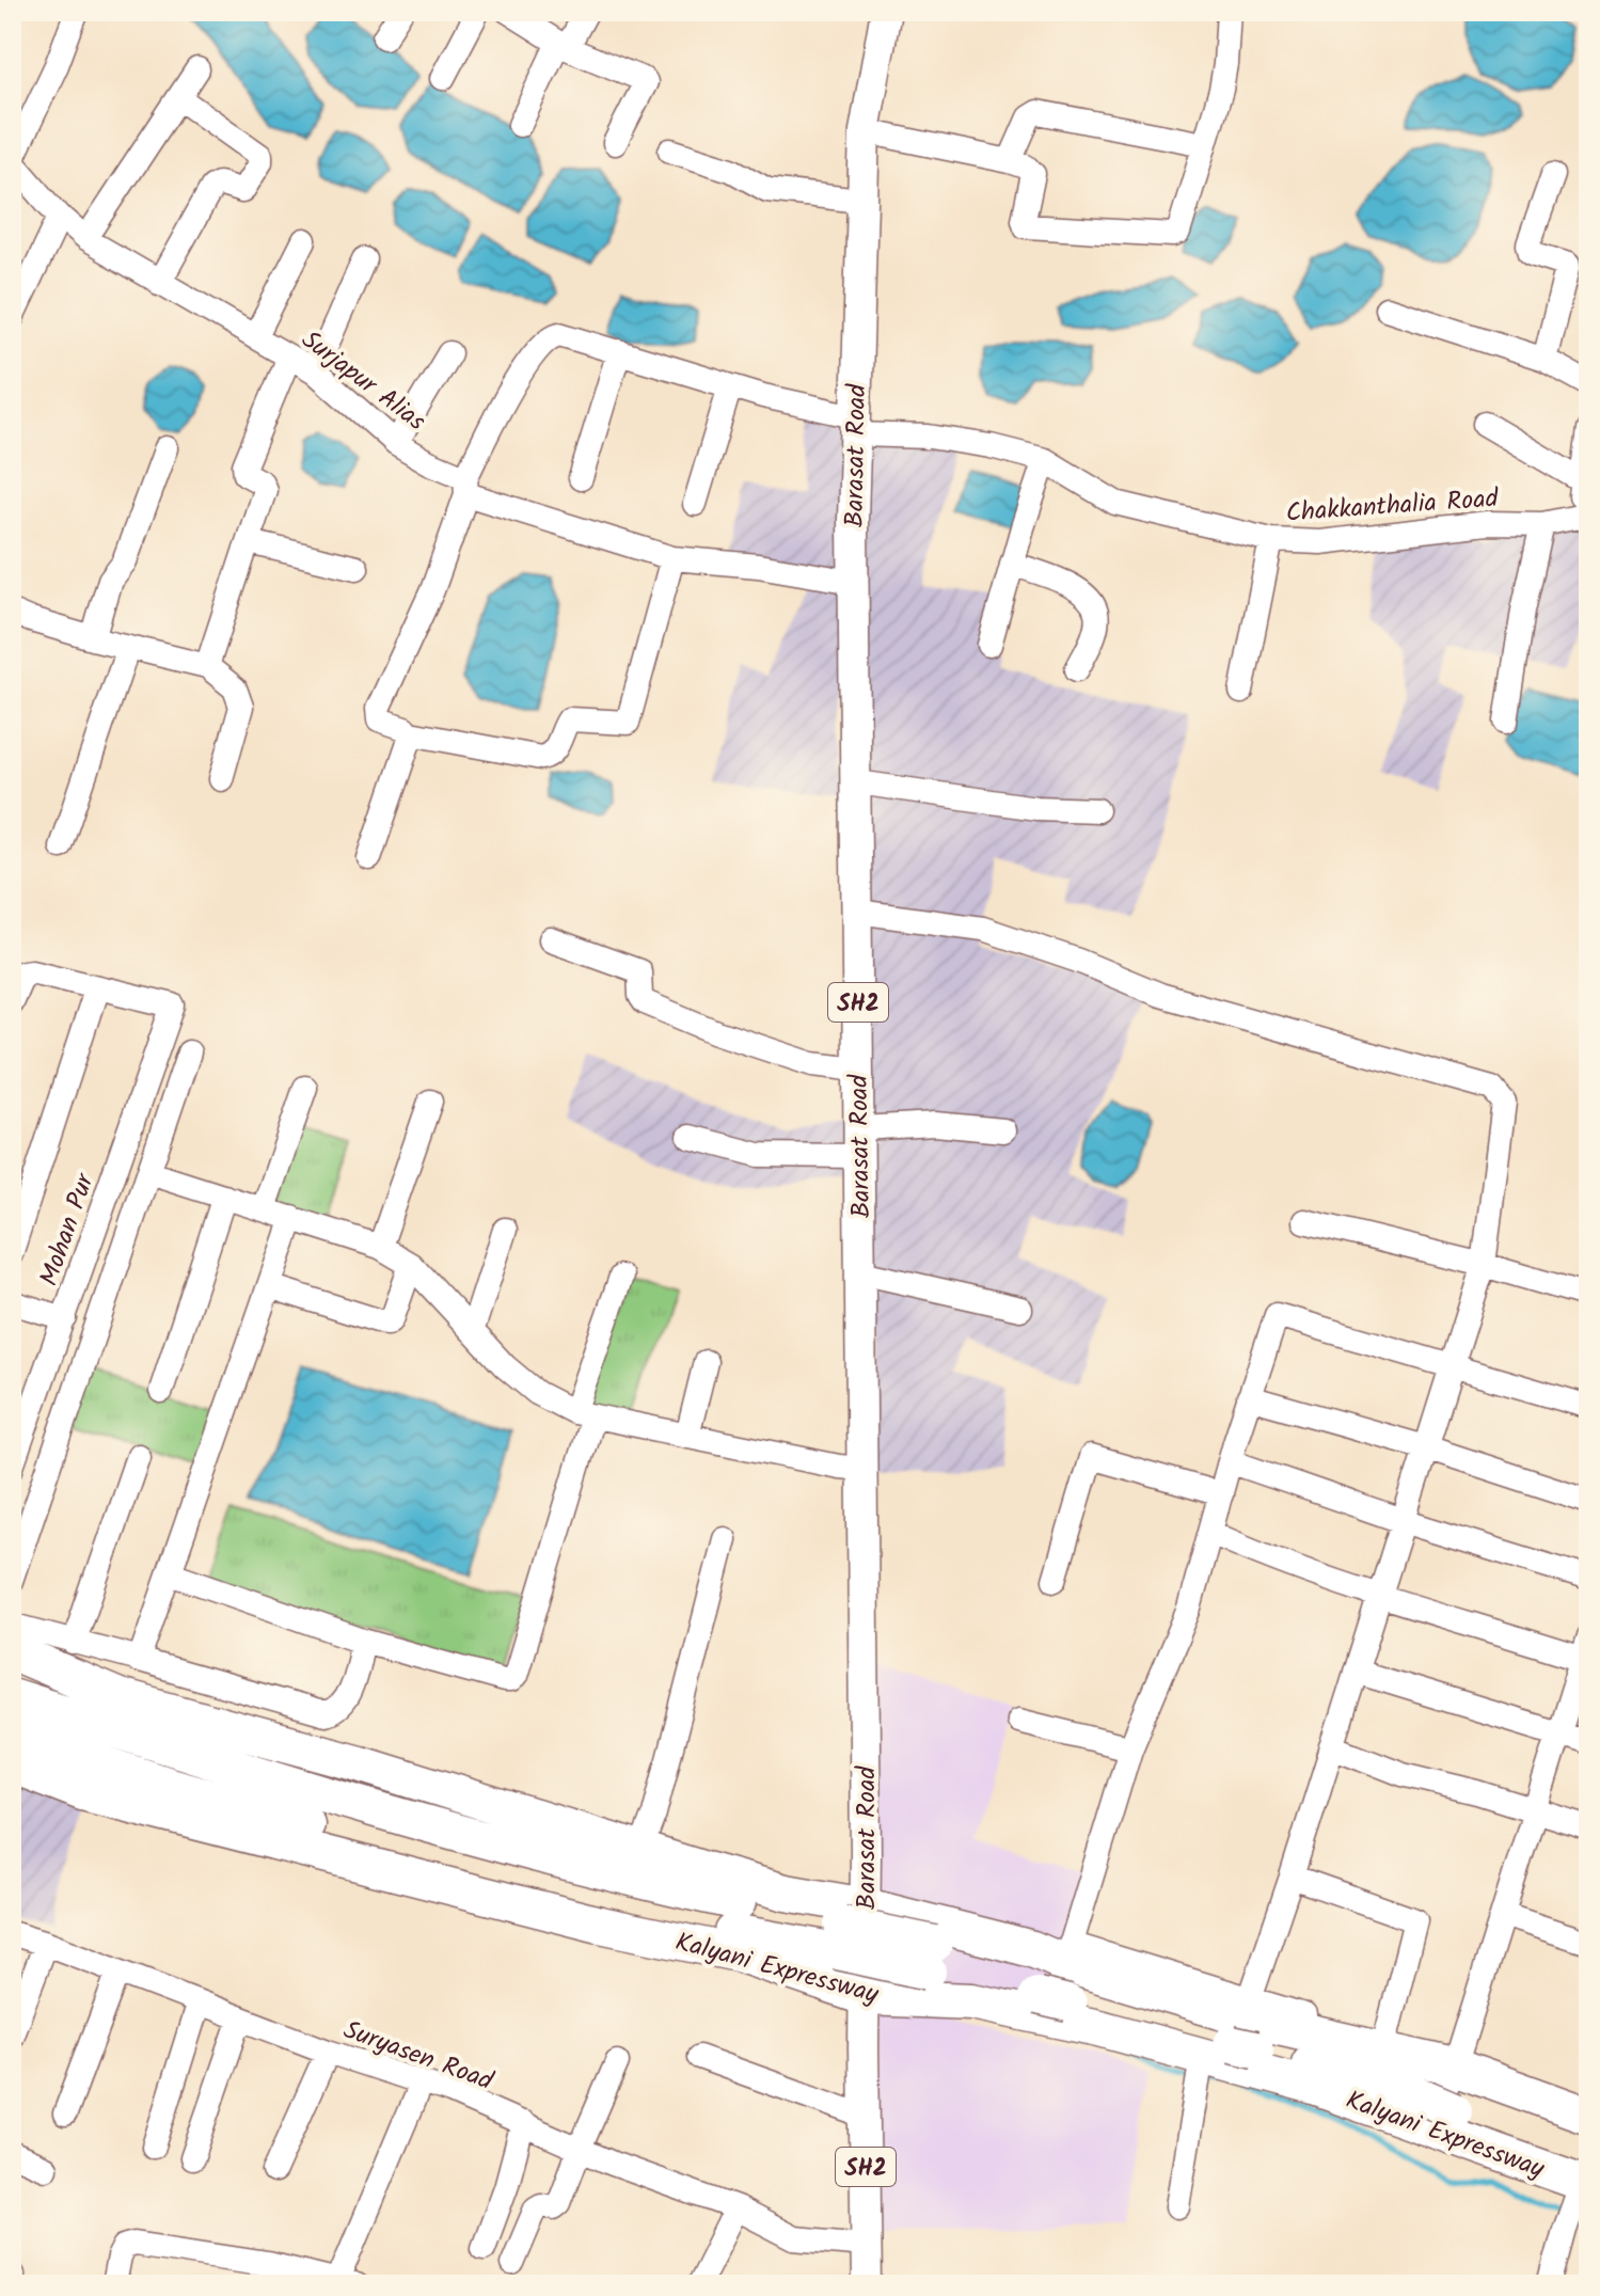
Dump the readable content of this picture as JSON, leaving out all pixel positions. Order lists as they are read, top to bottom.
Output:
{
  "streets": {
    "highway": ["Kalyani Expressway"],
    "main road": ["Barasat Road", "SH2"],
    "street": [
      "Surjapur Alias",
      "Chakkanthalia Road",
      "Mohan Pur",
      "Suryasen Road"
    ]
  },
  "crossings": [
    ["Surjapur Alias", "Barasat Road"],
    ["Barasat Road", "Chakkanthalia Road"],
    ["Barasat Road", "Kalyani Expressway"],
    ["Barasat Road", "Suryasen Road"]
  ]
}
